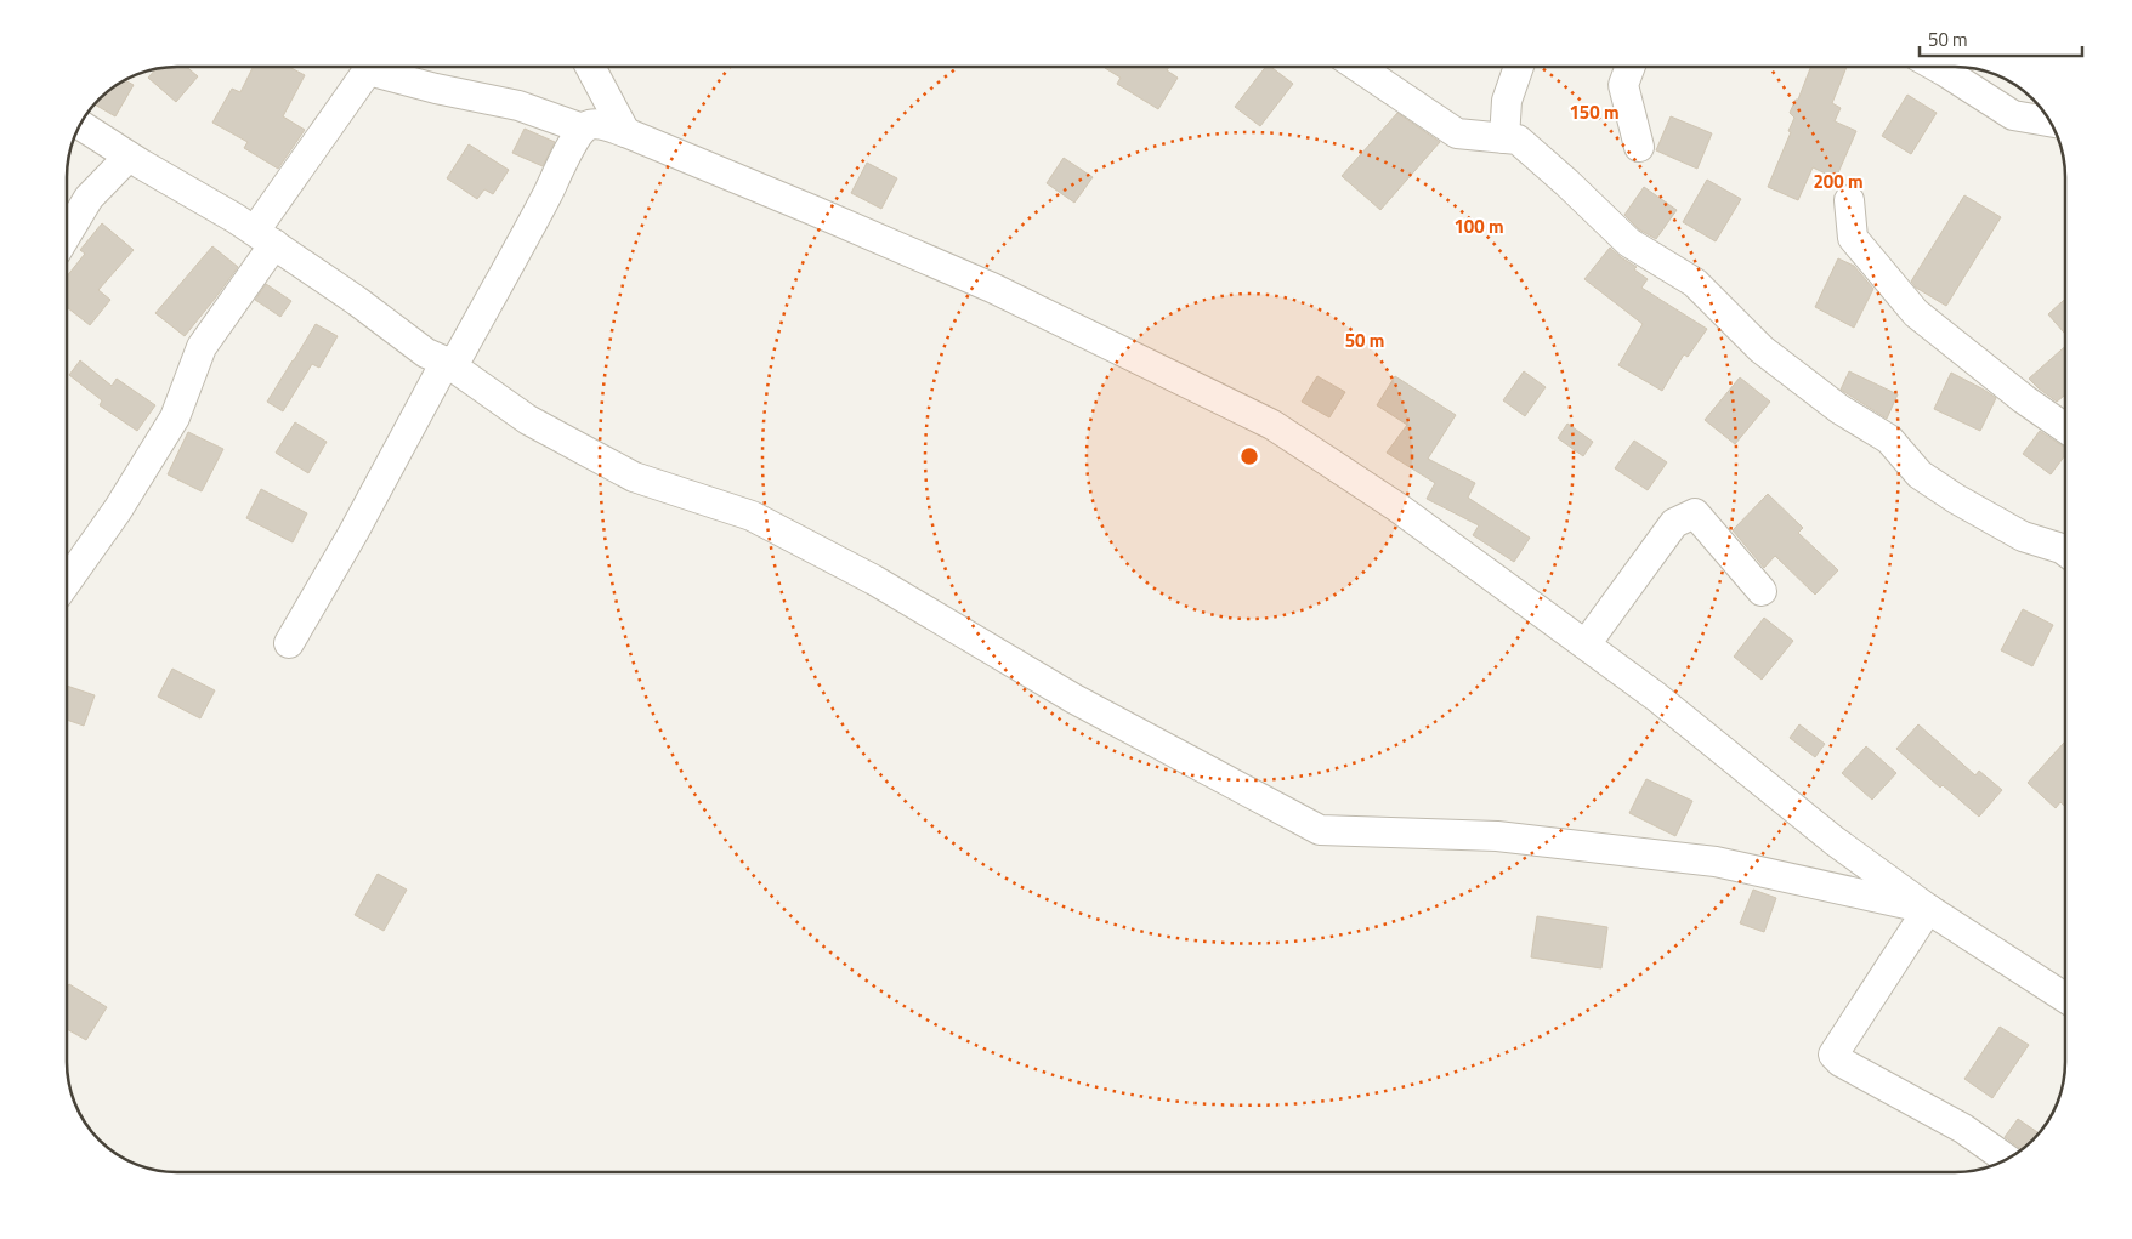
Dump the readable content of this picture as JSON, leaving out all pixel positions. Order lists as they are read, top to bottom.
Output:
{
  "scale_bar": "50 m",
  "rings": [
    "150 m",
    "200 m",
    "100 m",
    "50 m"
  ]
}
